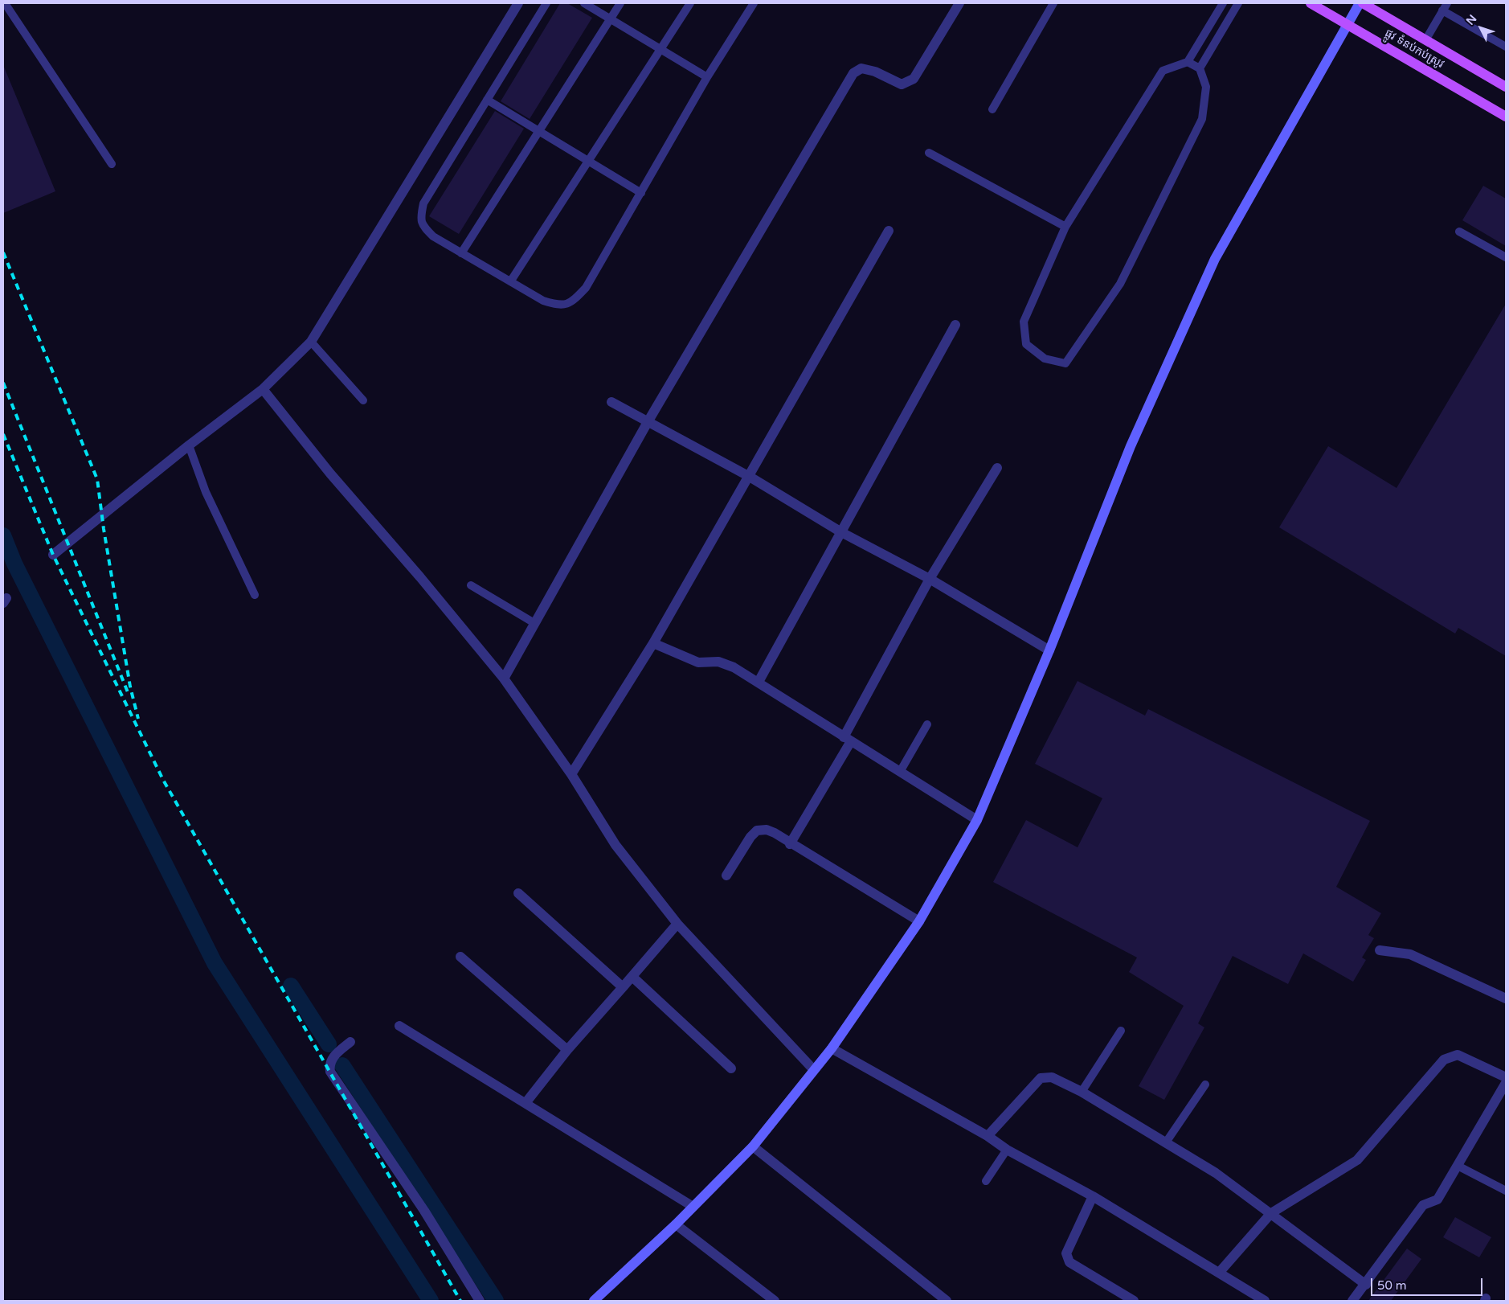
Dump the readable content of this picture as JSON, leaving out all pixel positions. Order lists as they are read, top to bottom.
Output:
{
  "streets": {
    "main road": ["ផ្លូវ ទំនប់កប់ស្រូវ"]
  },
  "scale_bar": "50 m",
  "north": "top left"
}
